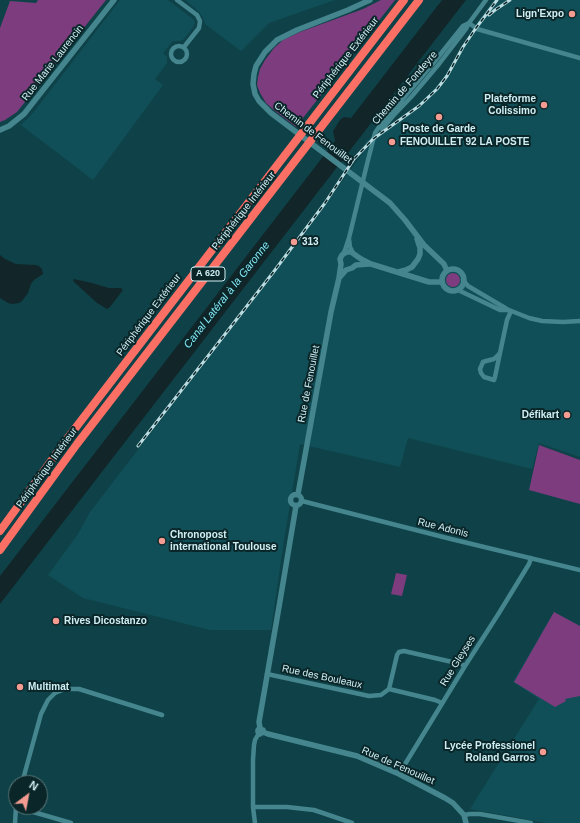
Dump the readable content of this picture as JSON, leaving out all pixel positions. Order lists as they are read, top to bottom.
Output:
{
  "streets": {
    "highway": ["Périphérique Extérieur", "Périphérique Intérieur", "A 620"],
    "street": [
      "Rue Marie Laurencin",
      "Chemin de Fondeyre",
      "Chemin de Fenouillet",
      "Rue de Fenouillet",
      "Rue Adonis",
      "Rue Gleyses",
      "Rue des Bouleaux"
    ]
  },
  "crossings": [
    ["Chemin de Fondeyre", "Rue de Fenouillet"],
    ["Rue de Fenouillet", "Rue Adonis"],
    ["Rue de Fenouillet", "Rue Gleyses"],
    ["Rue Adonis", "Rue Gleyses"]
  ],
  "water": ["Canal Latéral à la Garonne"],
  "places": [
    "Lign'Expo",
    "Plateforme Colissimo",
    "Poste de Garde",
    "FENOUILLET 92 LA POSTE",
    "313",
    "Défikart",
    "Chronopost international Toulouse",
    "Rives Dicostanzo",
    "Multimat",
    "Lycée Professionel Roland Garros"
  ],
  "north": "top right"
}
